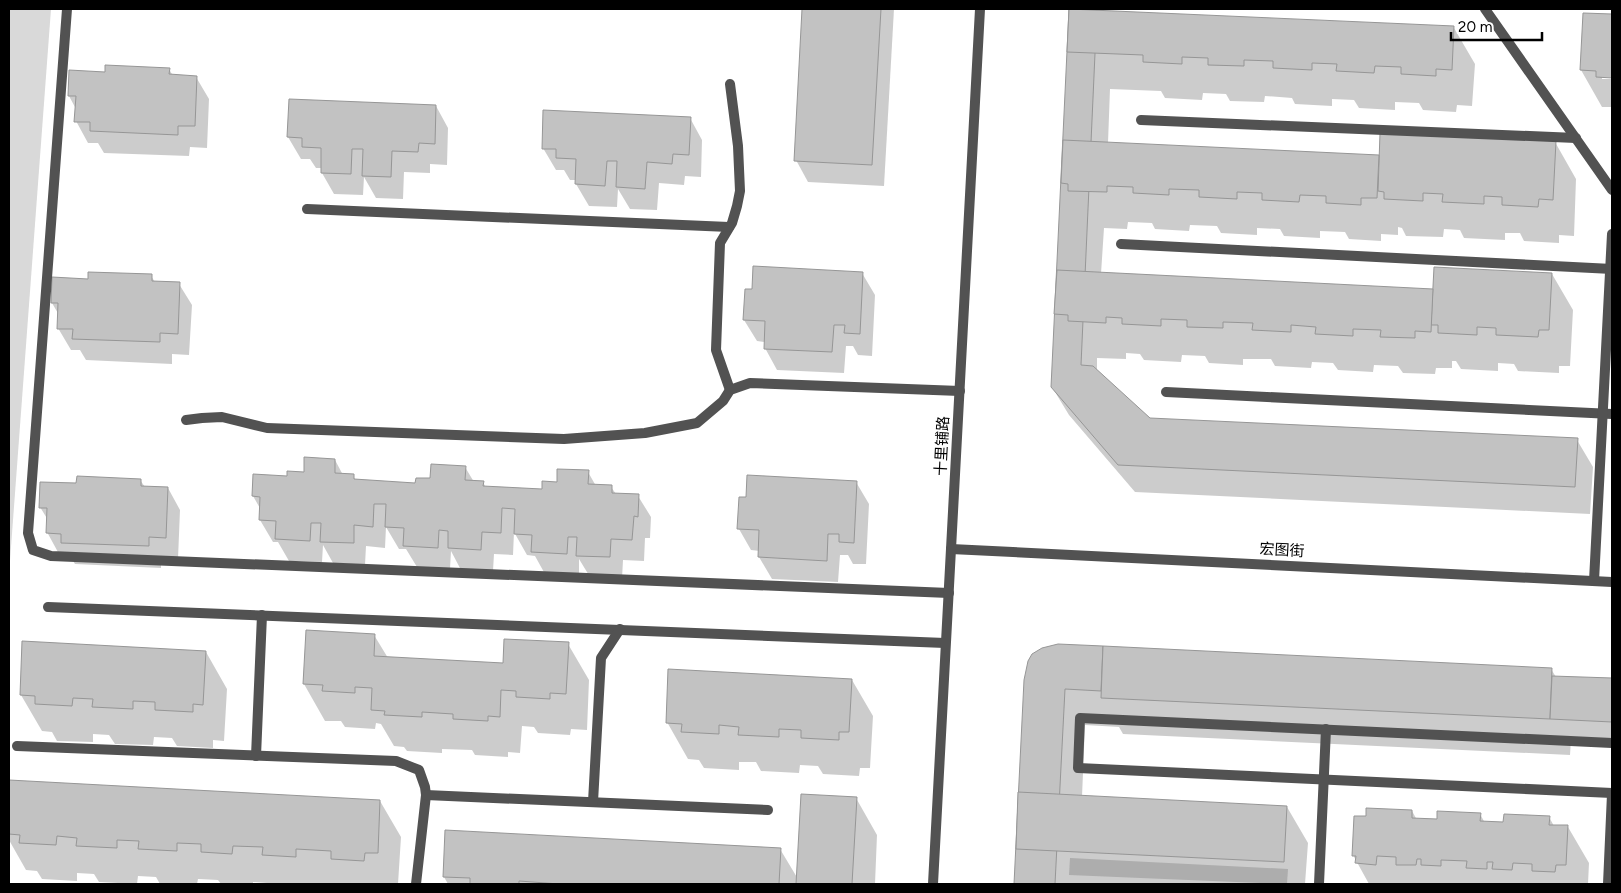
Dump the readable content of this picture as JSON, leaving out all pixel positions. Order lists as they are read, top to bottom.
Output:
{
  "streets": {
    "street": ["十里铺路", "宏图街"]
  },
  "crossings": [
    ["十里铺路", "宏图街"]
  ],
  "scale_bar": "20 m"
}
